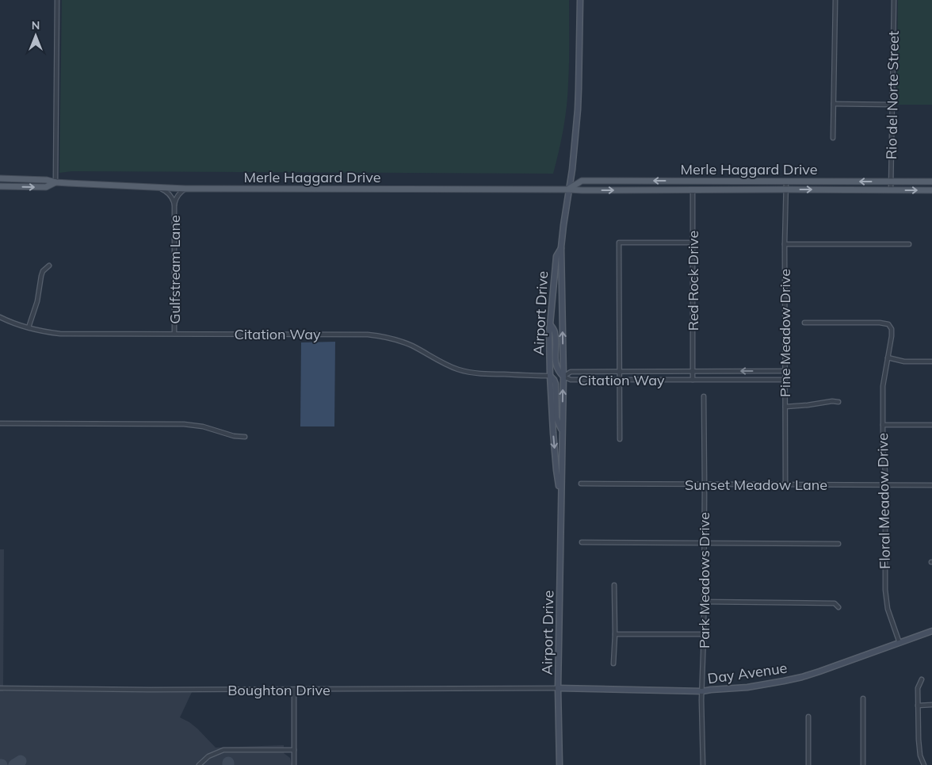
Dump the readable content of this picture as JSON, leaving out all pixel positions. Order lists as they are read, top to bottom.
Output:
{
  "streets": {
    "main road": ["Merle Haggard Drive", "Airport Drive", "Day Avenue"],
    "street": [
      "Rio del Norte Street",
      "Gulfstream Lane",
      "Red Rock Drive",
      "Pine Meadow Drive",
      "Citation Way",
      "Sunset Meadow Lane",
      "Floral Meadow Drive",
      "Park Meadows Drive",
      "Boughton Drive"
    ]
  },
  "crossings": [
    ["Rio del Norte Street", "Merle Haggard Drive"],
    ["Merle Haggard Drive", "Gulfstream Lane"],
    ["Merle Haggard Drive", "Red Rock Drive"],
    ["Merle Haggard Drive", "Airport Drive"],
    ["Merle Haggard Drive", "Pine Meadow Drive"],
    ["Gulfstream Lane", "Citation Way"],
    ["Red Rock Drive", "Citation Way"],
    ["Airport Drive", "Citation Way"],
    ["Airport Drive", "Day Avenue"],
    ["Airport Drive", "Boughton Drive"],
    ["Pine Meadow Drive", "Citation Way"],
    ["Pine Meadow Drive", "Sunset Meadow Lane"],
    ["Sunset Meadow Lane", "Floral Meadow Drive"],
    ["Sunset Meadow Lane", "Park Meadows Drive"],
    ["Floral Meadow Drive", "Day Avenue"],
    ["Park Meadows Drive", "Day Avenue"],
    ["Day Avenue", "Boughton Drive"]
  ],
  "north": "top"
}
